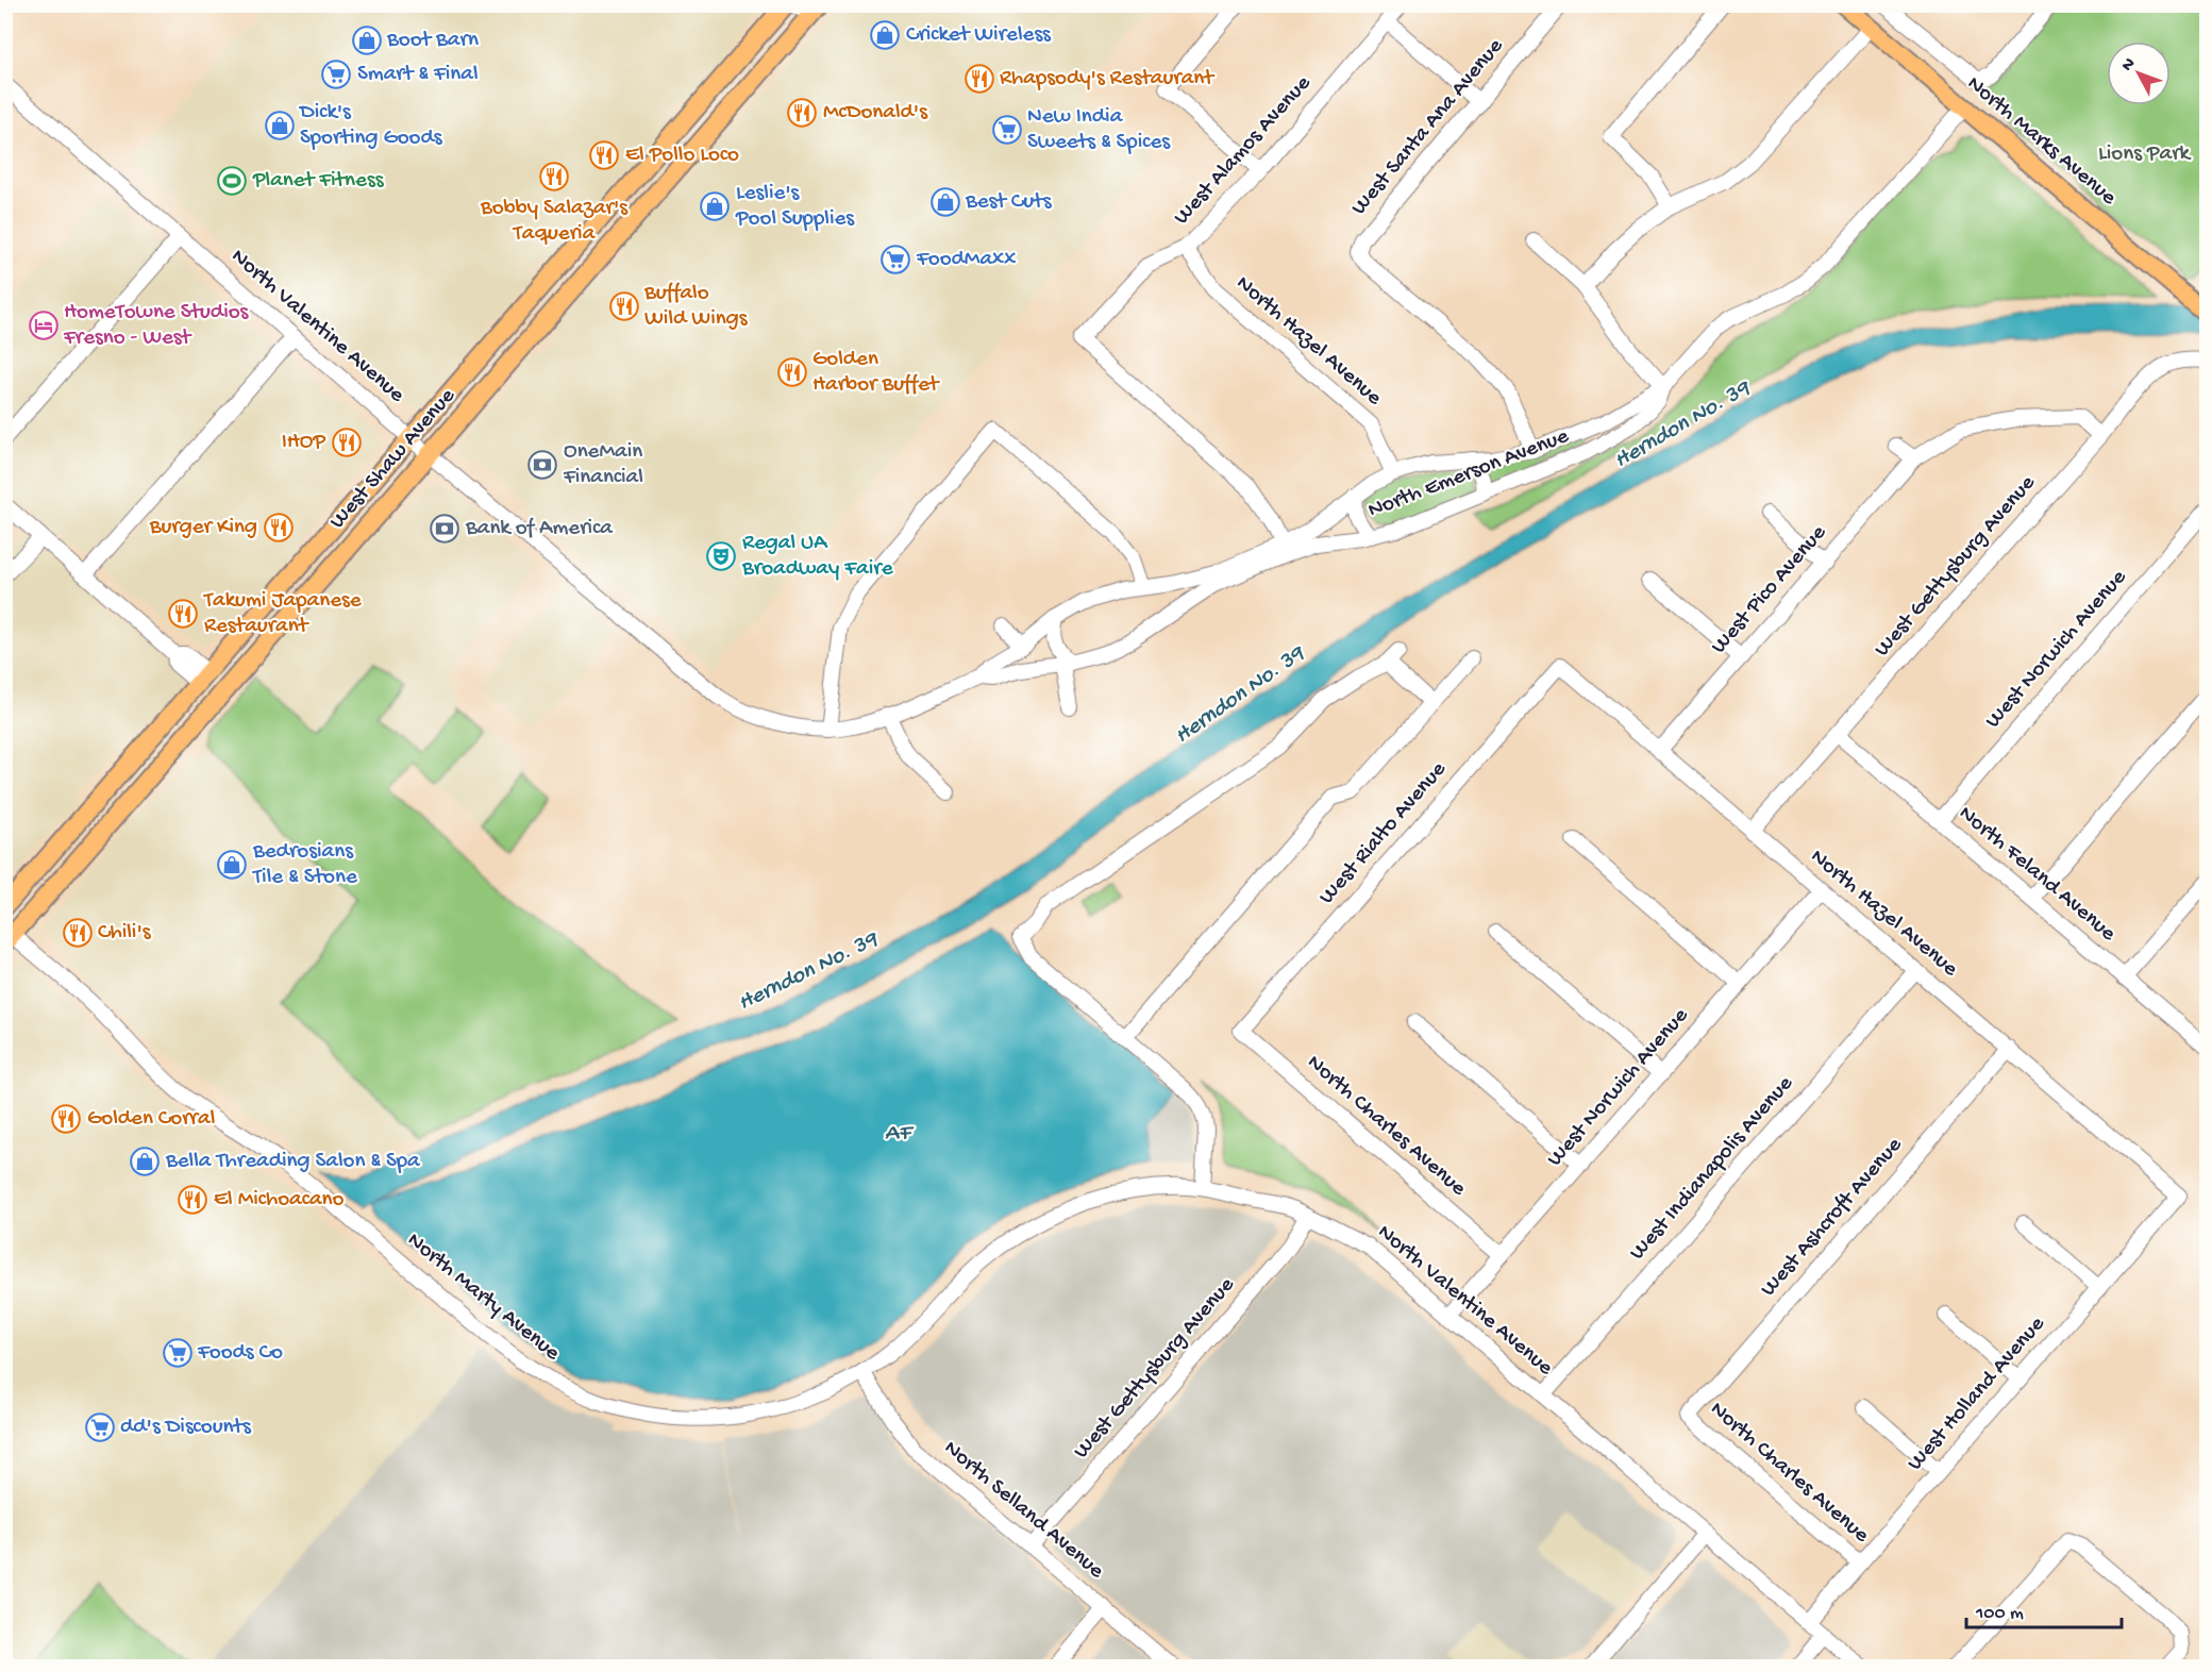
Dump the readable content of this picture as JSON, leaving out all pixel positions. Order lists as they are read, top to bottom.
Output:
{
  "streets": {
    "main road": ["North Marks Avenue", "West Shaw Avenue"],
    "street": [
      "West Santa Ana Avenue",
      "West Alamos Avenue",
      "North Valentine Avenue",
      "North Hazel Avenue",
      "North Emerson Avenue",
      "West Gettysburg Avenue",
      "West Pico Avenue",
      "West Norwich Avenue",
      "West Rialto Avenue",
      "North Feland Avenue",
      "North Charles Avenue",
      "West Indianapolis Avenue",
      "West Ashcroft Avenue",
      "North Marty Avenue",
      "West Holland Avenue",
      "North Selland Avenue"
    ]
  },
  "crossings": [
    ["West Santa Ana Avenue", "North Emerson Avenue"],
    ["North Marks Avenue", "North Emerson Avenue"],
    ["West Alamos Avenue", "North Hazel Avenue"],
    ["West Alamos Avenue", "North Emerson Avenue"],
    ["North Valentine Avenue", "West Shaw Avenue"],
    ["North Valentine Avenue", "North Emerson Avenue"],
    ["North Valentine Avenue", "West Gettysburg Avenue"],
    ["North Valentine Avenue", "West Norwich Avenue"],
    ["North Valentine Avenue", "West Indianapolis Avenue"],
    ["North Valentine Avenue", "North Marty Avenue"],
    ["North Valentine Avenue", "West Holland Avenue"],
    ["North Hazel Avenue", "North Emerson Avenue"],
    ["North Hazel Avenue", "West Gettysburg Avenue"],
    ["North Hazel Avenue", "West Pico Avenue"],
    ["North Hazel Avenue", "West Norwich Avenue"],
    ["North Hazel Avenue", "West Rialto Avenue"],
    ["North Hazel Avenue", "West Indianapolis Avenue"],
    ["North Hazel Avenue", "West Ashcroft Avenue"],
    ["North Hazel Avenue", "West Holland Avenue"],
    ["West Shaw Avenue", "North Marty Avenue"],
    ["West Gettysburg Avenue", "West Pico Avenue"],
    ["West Gettysburg Avenue", "North Feland Avenue"],
    ["West Gettysburg Avenue", "North Selland Avenue"],
    ["West Norwich Avenue", "North Feland Avenue"],
    ["West Norwich Avenue", "North Charles Avenue"],
    ["West Rialto Avenue", "North Charles Avenue"],
    ["North Charles Avenue", "West Ashcroft Avenue"],
    ["North Charles Avenue", "West Holland Avenue"],
    ["North Marty Avenue", "North Selland Avenue"]
  ],
  "water": ["Herndon No. 39", "AF"],
  "parks": ["Lions Park"],
  "places": {
    "shop": [
      "Cricket Wireless",
      "Boot Barn",
      "Dick's Sporting Goods",
      "Best Cuts",
      "Leslie's Pool Supplies",
      "Bedrosians Tile & Stone",
      "Bella Threading Salon & Spa"
    ],
    "supermarket": [
      "Smart & Final",
      "New India Sweets & Spices",
      "FoodMaxx",
      "Foods Co",
      "dd's Discounts"
    ],
    "restaurant": [
      "Rhapsody's Restaurant",
      "McDonald's",
      "El Pollo Loco",
      "Bobby Salazar's Taqueria",
      "Buffalo Wild Wings",
      "Golden Harbor Buffet",
      "IHOP",
      "Burger King",
      "Takumi Japanese Restaurant",
      "Chili's",
      "Golden Corral",
      "El Michoacano"
    ],
    "sports": ["Planet Fitness"],
    "hotel": ["HomeTowne Studios Fresno - West"],
    "bank": ["OneMain Financial", "Bank of America"],
    "theatre": ["Regal UA Broadway Faire"]
  },
  "scale_bar": "100 m",
  "north": "top left"
}
